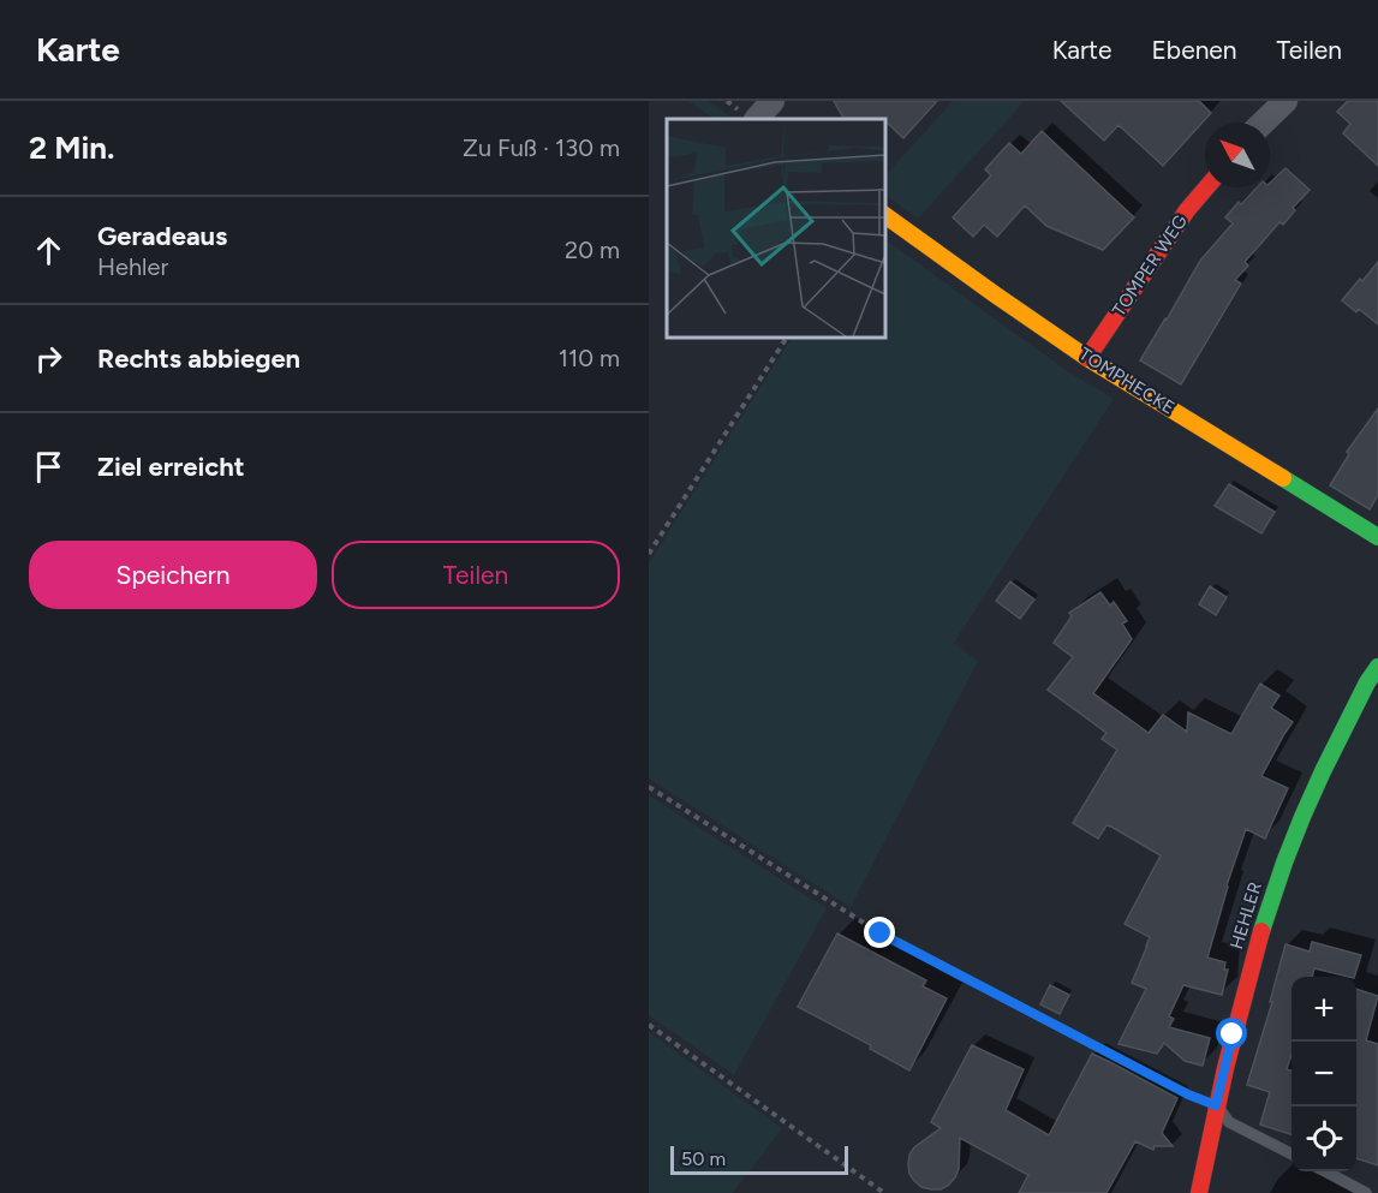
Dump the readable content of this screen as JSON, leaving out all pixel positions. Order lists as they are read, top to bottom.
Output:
{
  "streets": {
    "street": ["TOMPER WEG", "TOMPHECKE", "HEHLER"]
  },
  "crossings": [
    ["TOMPER WEG", "TOMPHECKE"]
  ],
  "scale_bar": "50 m",
  "north": "top left",
  "page": {
    "header": "Karte",
    "nav": ["Karte", "Ebenen", "Teilen"],
    "heading": ["2 Min.", "Zu Fuß · 130 m"],
    "list": [
      ["Geradeaus", "Hehler", "20 m"],
      ["Rechts abbiegen", "110 m"],
      "Ziel erreicht"
    ],
    "buttons": ["Speichern", "Teilen"],
    "map_buttons": ["+", "−"],
    "scale": "50 m"
  }
}
